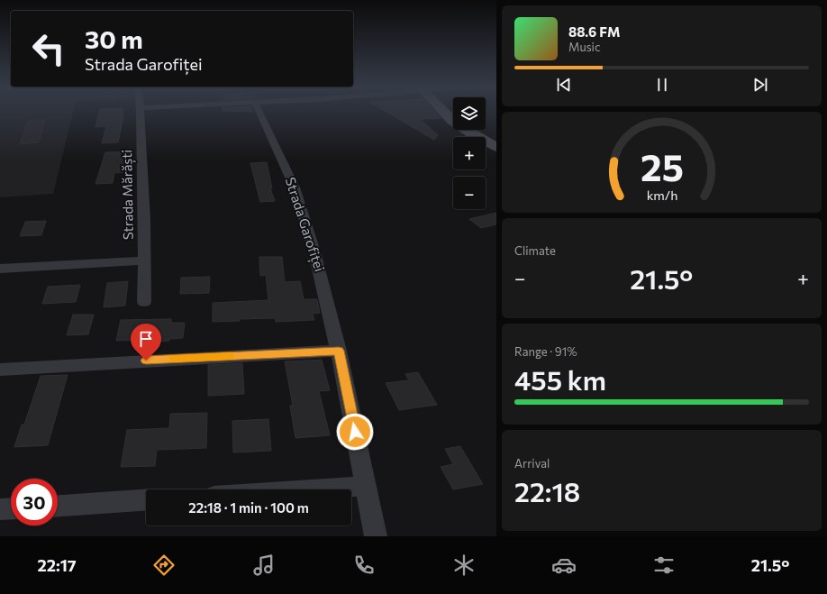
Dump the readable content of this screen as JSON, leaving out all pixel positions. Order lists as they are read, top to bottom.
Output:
{
  "streets": {
    "street": ["Strada Mărăști", "Strada Garofiței"]
  },
  "page": {
    "turn": ["30 m", "Strada Garofiței"],
    "song": ["88.6 FM", "Music"],
    "map_buttons": ["+", "−"],
    "tile": [
      "Climate",
      ["Range · 91%", "455 km"],
      ["Arrival", "22:18"]
    ],
    "heat": ["−", "21.5°", "+"],
    "limit": "30",
    "trip": "22:18 · 1 min · 100 m",
    "tabs": ["22:17", "21.5°"],
    "gauge": ["25", "km/h"]
  }
}
